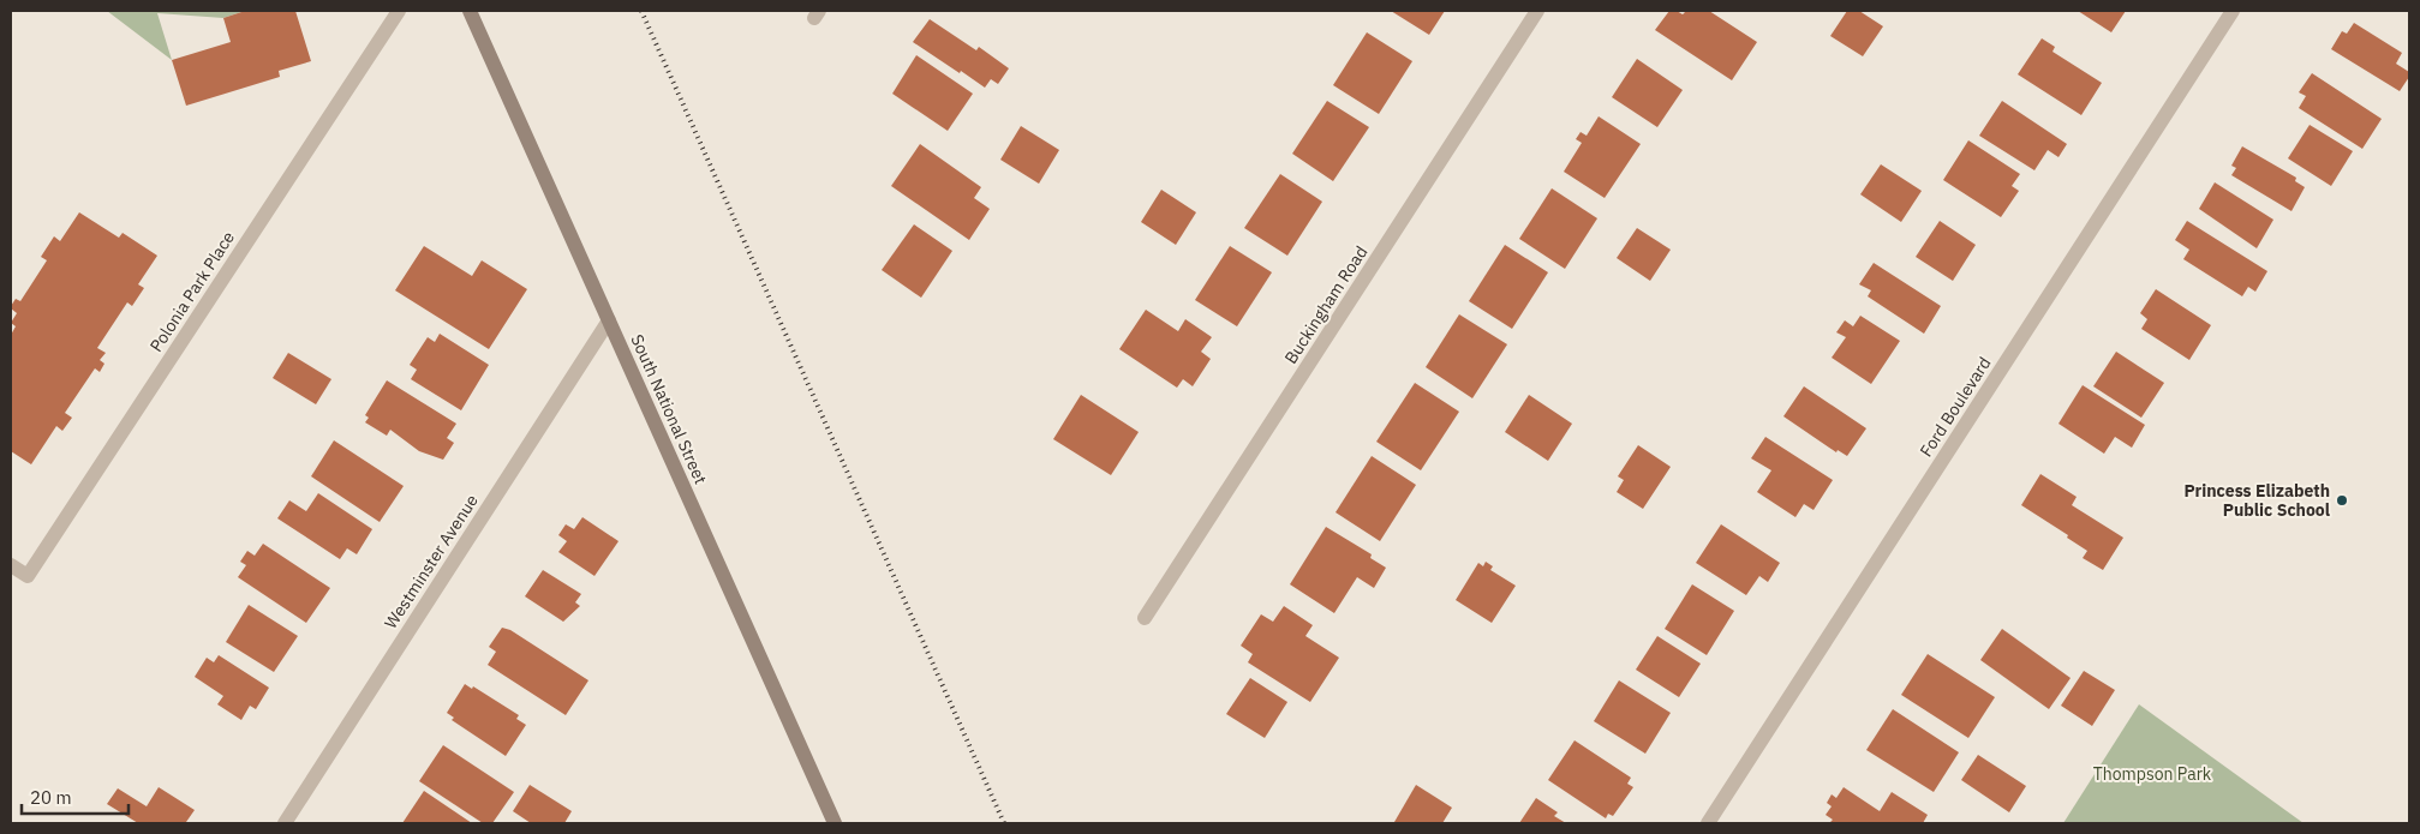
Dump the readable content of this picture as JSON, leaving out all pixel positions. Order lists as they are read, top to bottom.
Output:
{
  "streets": {
    "street": [
      "Polonia Park Place",
      "Buckingham Road",
      "Ford Boulevard",
      "South National Street",
      "Westminster Avenue"
    ]
  },
  "crossings": [
    ["South National Street", "Westminster Avenue"]
  ],
  "parks": ["Thompson Park"],
  "places": ["Princess Elizabeth Public School"],
  "scale_bar": "20 m"
}
